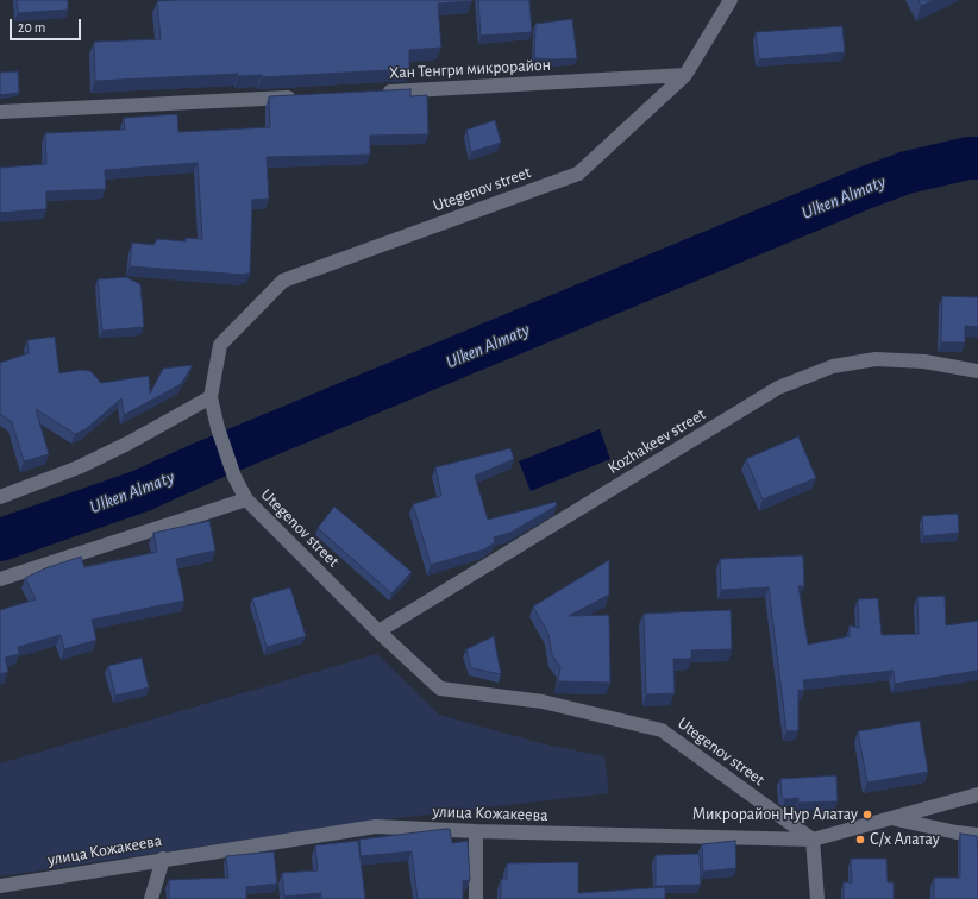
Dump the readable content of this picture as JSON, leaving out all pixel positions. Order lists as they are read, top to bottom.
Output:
{
  "streets": {
    "street": [
      "Хан Тенгри микрорайон",
      "Utegenov street",
      "Kozhakeev street",
      "улица Кожакеева"
    ]
  },
  "crossings": [
    ["Хан Тенгри микрорайон", "Utegenov street"],
    ["Utegenov street", "Kozhakeev street"],
    ["Utegenov street", "улица Кожакеева"]
  ],
  "water": ["Ulken Almaty"],
  "places": ["Микрорайон Нур Алатау", "С/х Алатау"],
  "scale_bar": "20 m"
}
